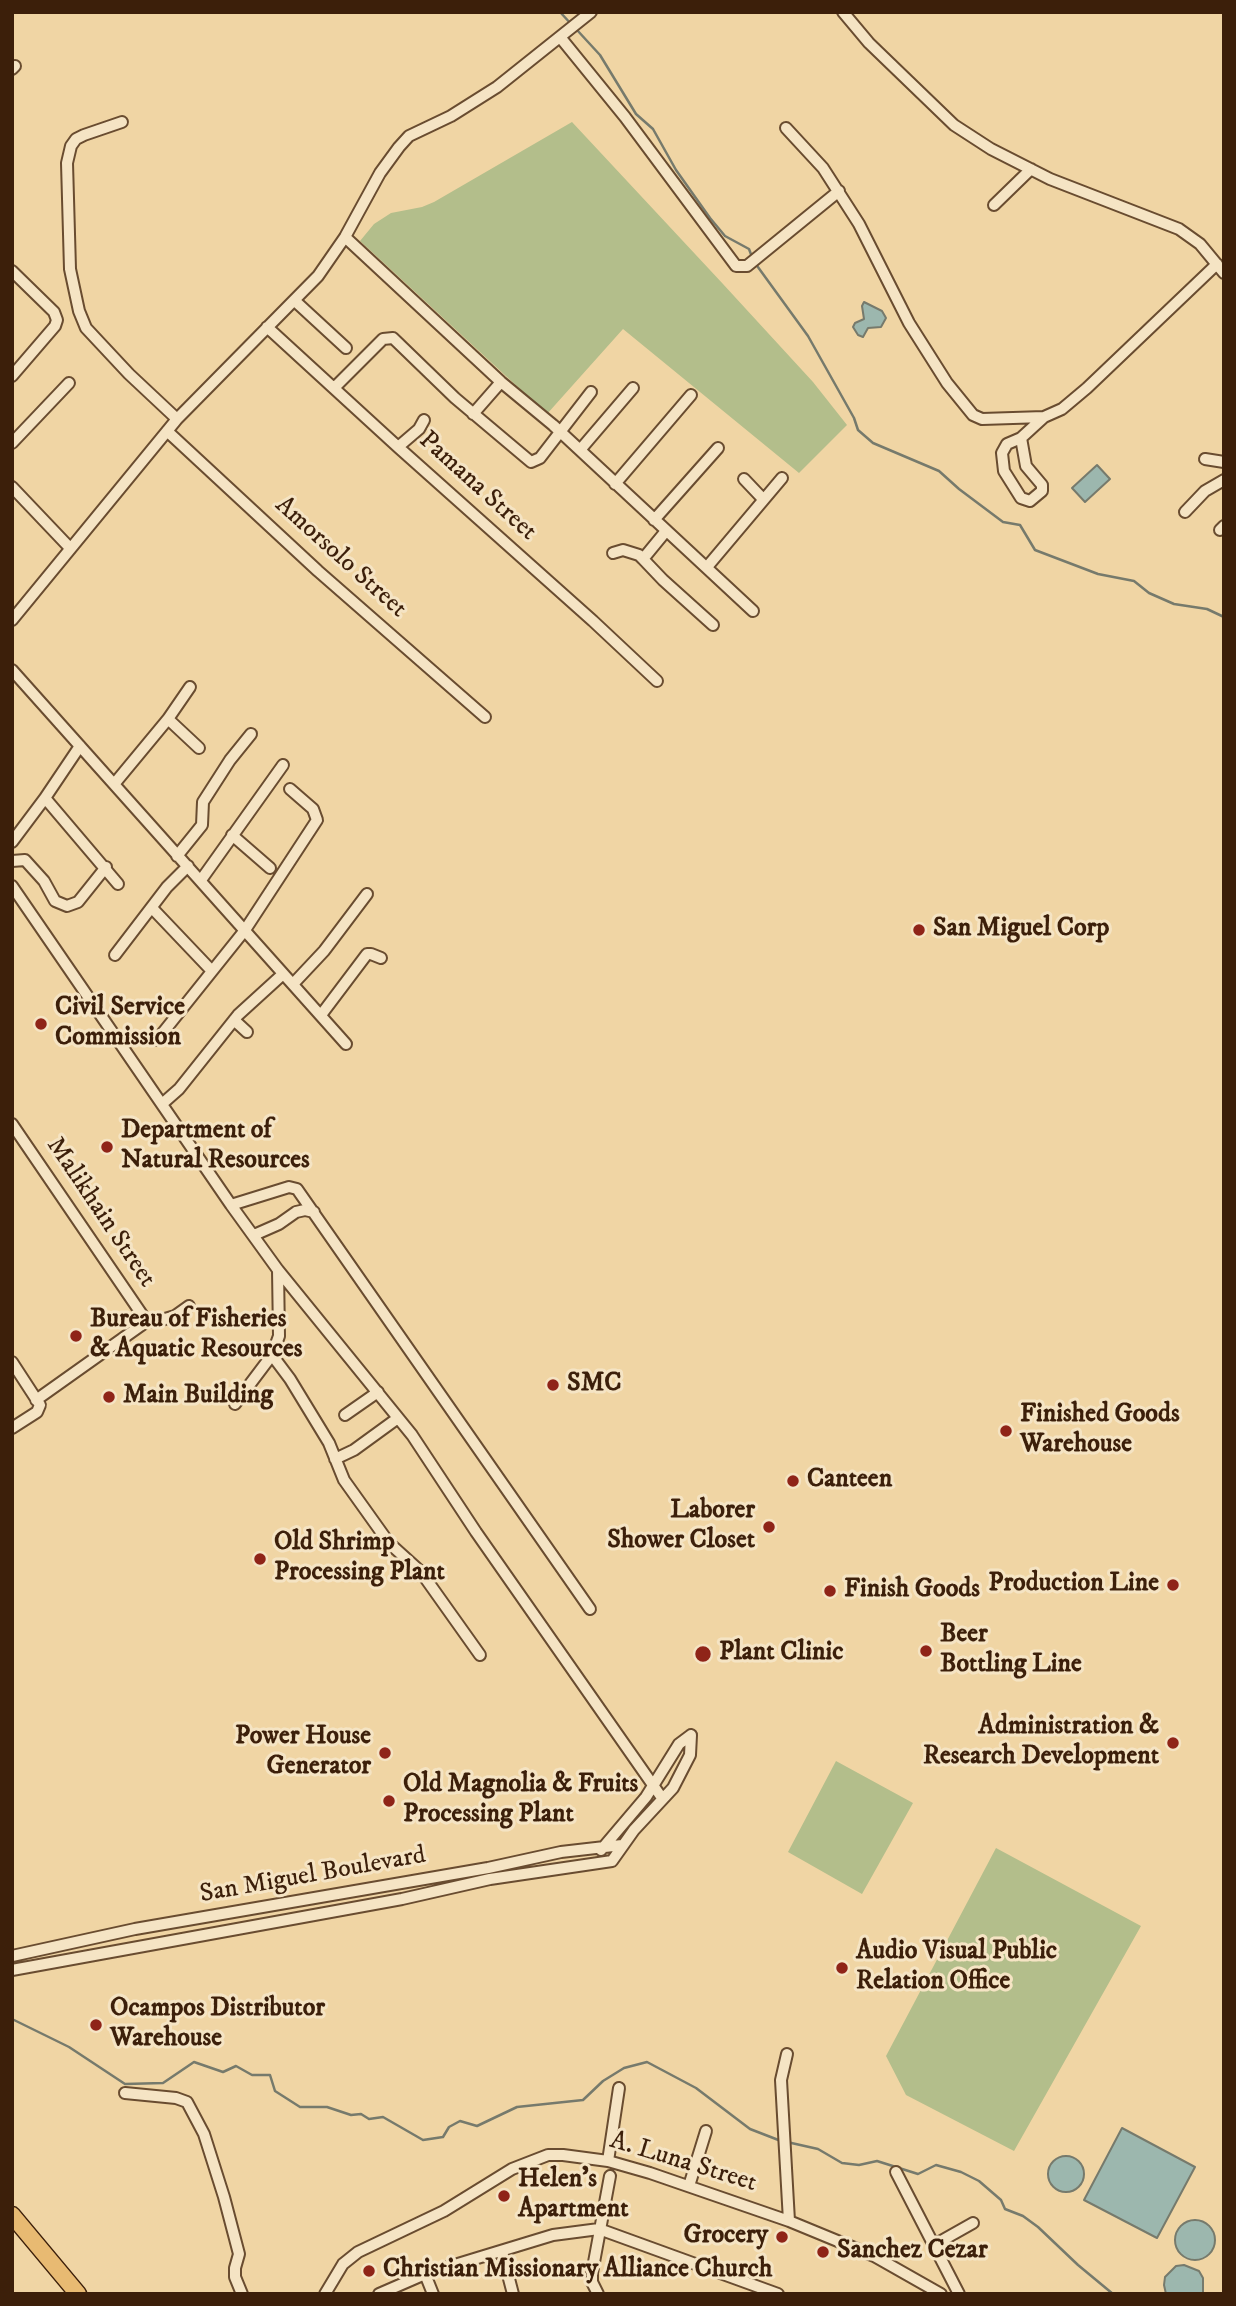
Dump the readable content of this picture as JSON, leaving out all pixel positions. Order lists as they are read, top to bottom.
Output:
{
  "streets": {
    "street": [
      "Pamana Street",
      "Amorsolo Street",
      "Malikhain Street",
      "San Miguel Boulevard",
      "A. Luna Street"
    ]
  },
  "places": [
    "San Miguel Corp",
    "Civil Service Commission",
    "Department of Natural Resources",
    "Bureau of Fisheries & Aquatic Resources",
    "SMC",
    "Main Building",
    "Finished Goods Warehouse",
    "Canteen",
    "Laborer Shower Closet",
    "Old Shrimp Processing Plant",
    "Production Line",
    "Finish Goods",
    "Beer Bottling Line",
    "Plant Clinic",
    "Administration & Research Development",
    "Power House Generator",
    "Old Magnolia & Fruits Processing Plant",
    "Audio Visual Public Relation Office",
    "Ocampos Distributor Warehouse",
    "Helen's Apartment",
    "Grocery",
    "Sanchez Cezar",
    "Christian Missionary Alliance Church"
  ]
}
